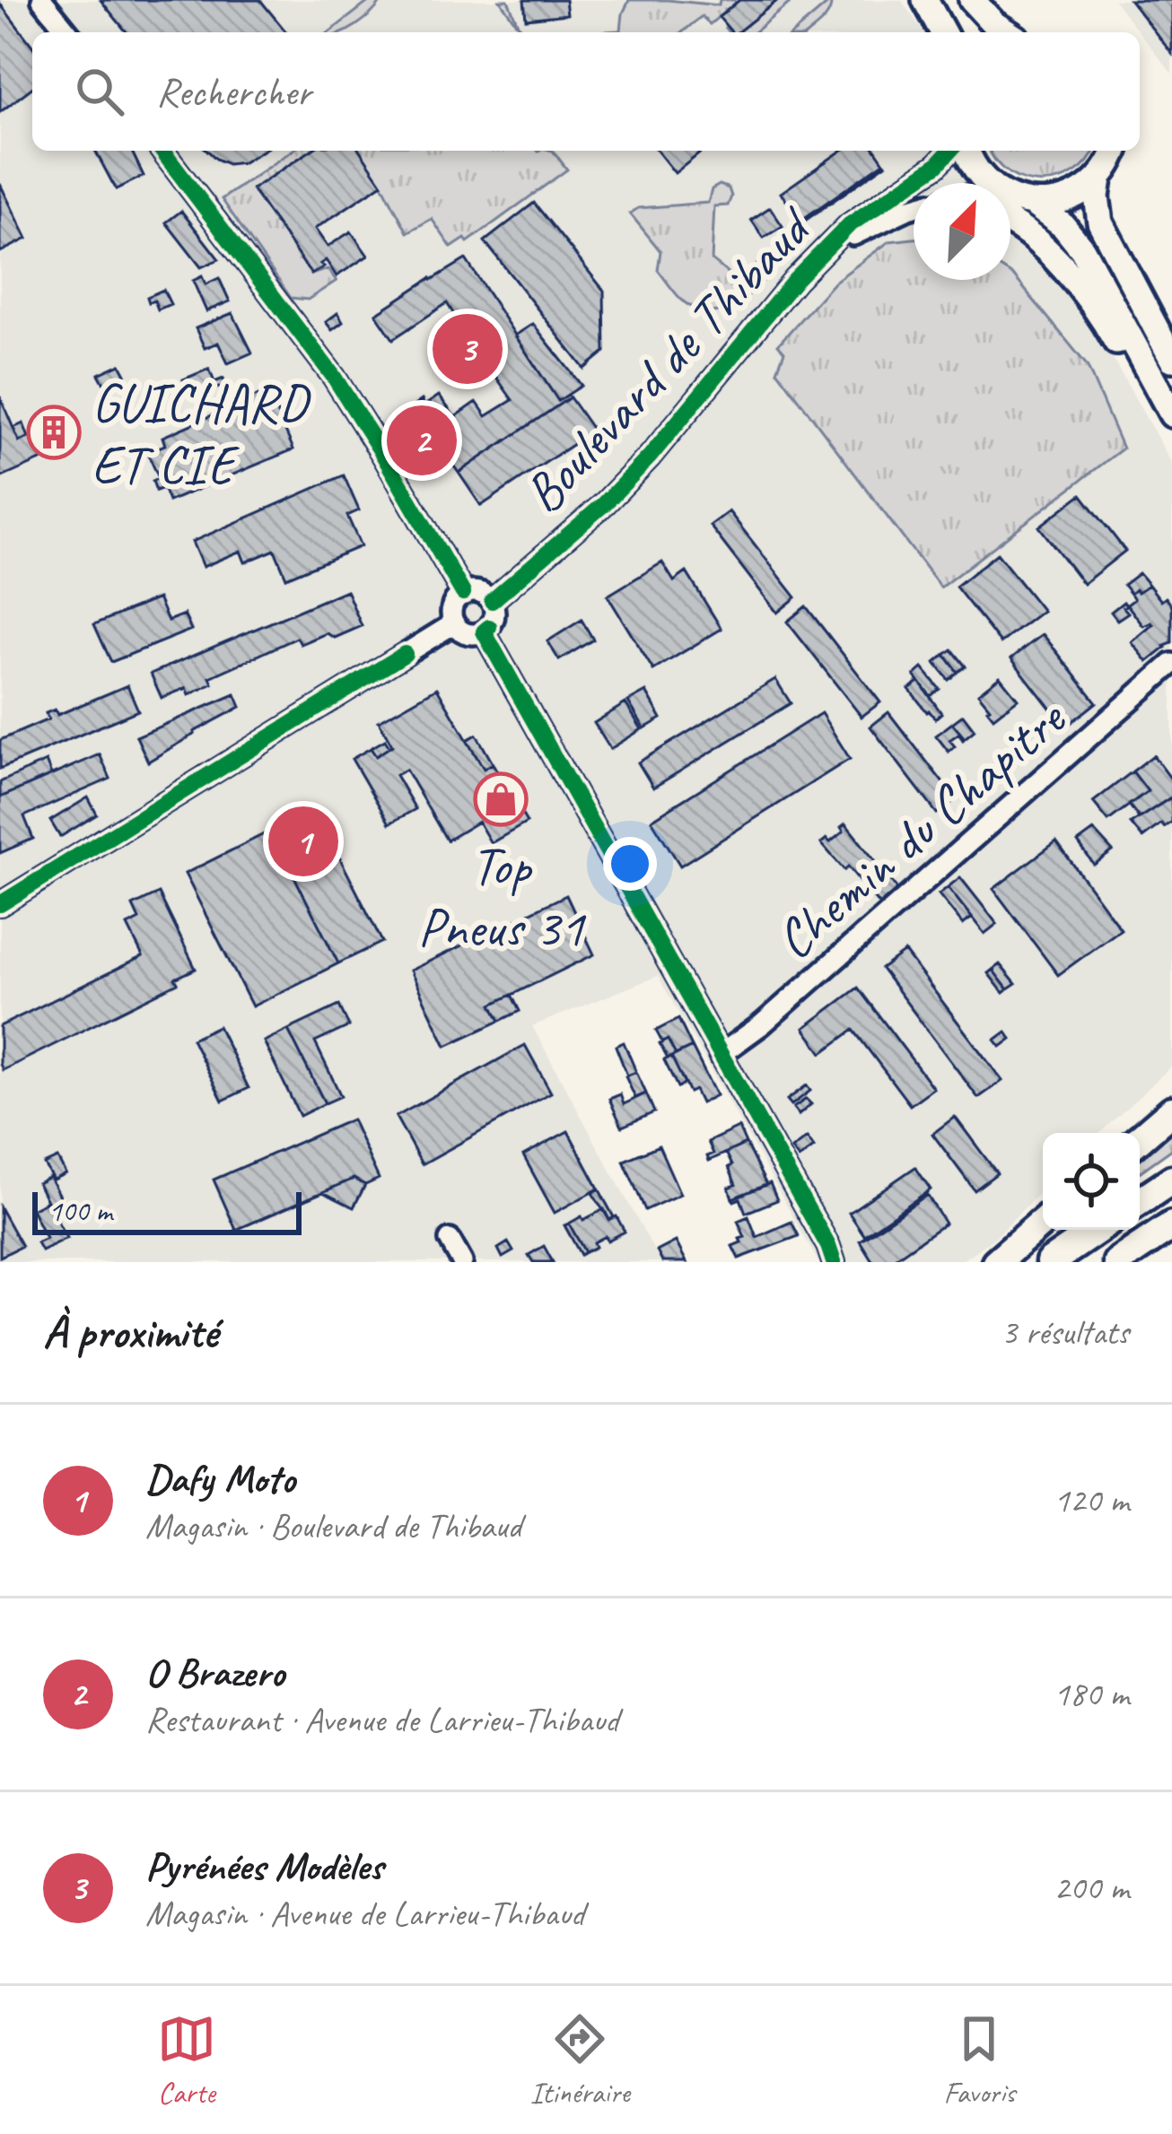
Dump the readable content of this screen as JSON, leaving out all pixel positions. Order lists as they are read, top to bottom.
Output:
{
  "streets": {
    "street": ["Boulevard de Thibaud", "Chemin du Chapitre"]
  },
  "places": {
    "building": ["GUICHARD ET CIE"],
    "shop": ["Top Pneus 31"]
  },
  "scale_bar": "100 m",
  "north": "top right",
  "page": {
    "search": "Rechercher",
    "pins": ["3", "2", "1"],
    "scale": "100 m",
    "heading": ["À proximité", "3 résultats"],
    "list": [
      {
        "mark": "1",
        "name": "Dafy Moto",
        "note": "Magasin · Boulevard de Thibaud",
        "value": "120 m"
      },
      {
        "mark": "2",
        "name": "O Brazero",
        "note": "Restaurant · Avenue de Larrieu-Thibaud",
        "value": "180 m"
      },
      {
        "mark": "3",
        "name": "Pyrénées Modèles",
        "note": "Magasin · Avenue de Larrieu-Thibaud",
        "value": "200 m"
      }
    ],
    "nav": ["Carte", "Itinéraire", "Favoris"]
  }
}
